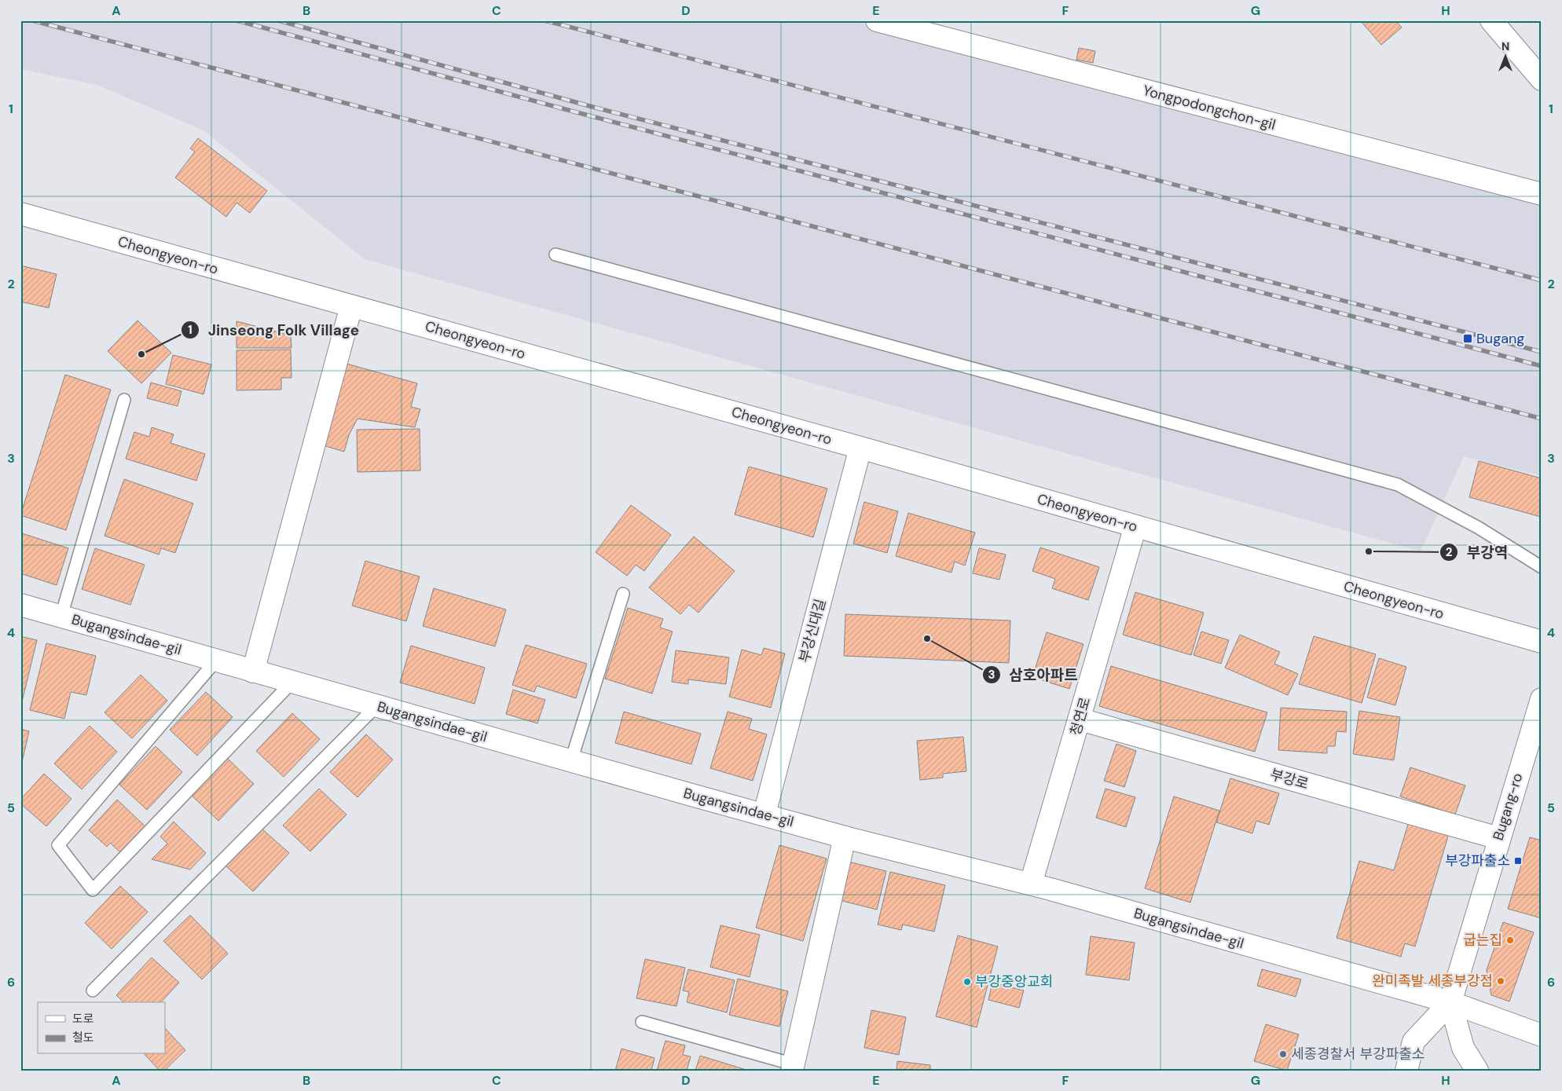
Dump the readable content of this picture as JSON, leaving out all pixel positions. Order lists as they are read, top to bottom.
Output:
{
  "streets": {
    "street": [
      "Yongpodongchon-gil",
      "Cheongyeon-ro",
      "부강신대길",
      "Bugangsindae-gil",
      "청연로",
      "부강로",
      "Bugang-ro"
    ]
  },
  "crossings": [
    ["Cheongyeon-ro", "부강신대길"],
    ["Cheongyeon-ro", "청연로"],
    ["부강신대길", "Bugangsindae-gil"],
    ["Bugangsindae-gil", "청연로"],
    ["Bugangsindae-gil", "Bugang-ro"],
    ["청연로", "부강로"],
    ["부강로", "Bugang-ro"]
  ],
  "places": {
    "transit": ["Bugang", "부강파출소"],
    "other": [
      "Jinseong Folk Village",
      "부강역",
      "삼호아파트",
      "굽는집",
      "완미족발 세종부강점",
      "부강중앙교회",
      "세종경찰서 부강파출소"
    ]
  },
  "legend": ["도로", "철도"],
  "north": "top",
  "grid": {
    "columns": [
      "A",
      "B",
      "C",
      "D",
      "E",
      "F",
      "G",
      "H"
    ],
    "rows": [
      "1",
      "2",
      "3",
      "4",
      "5",
      "6"
    ]
  }
}
